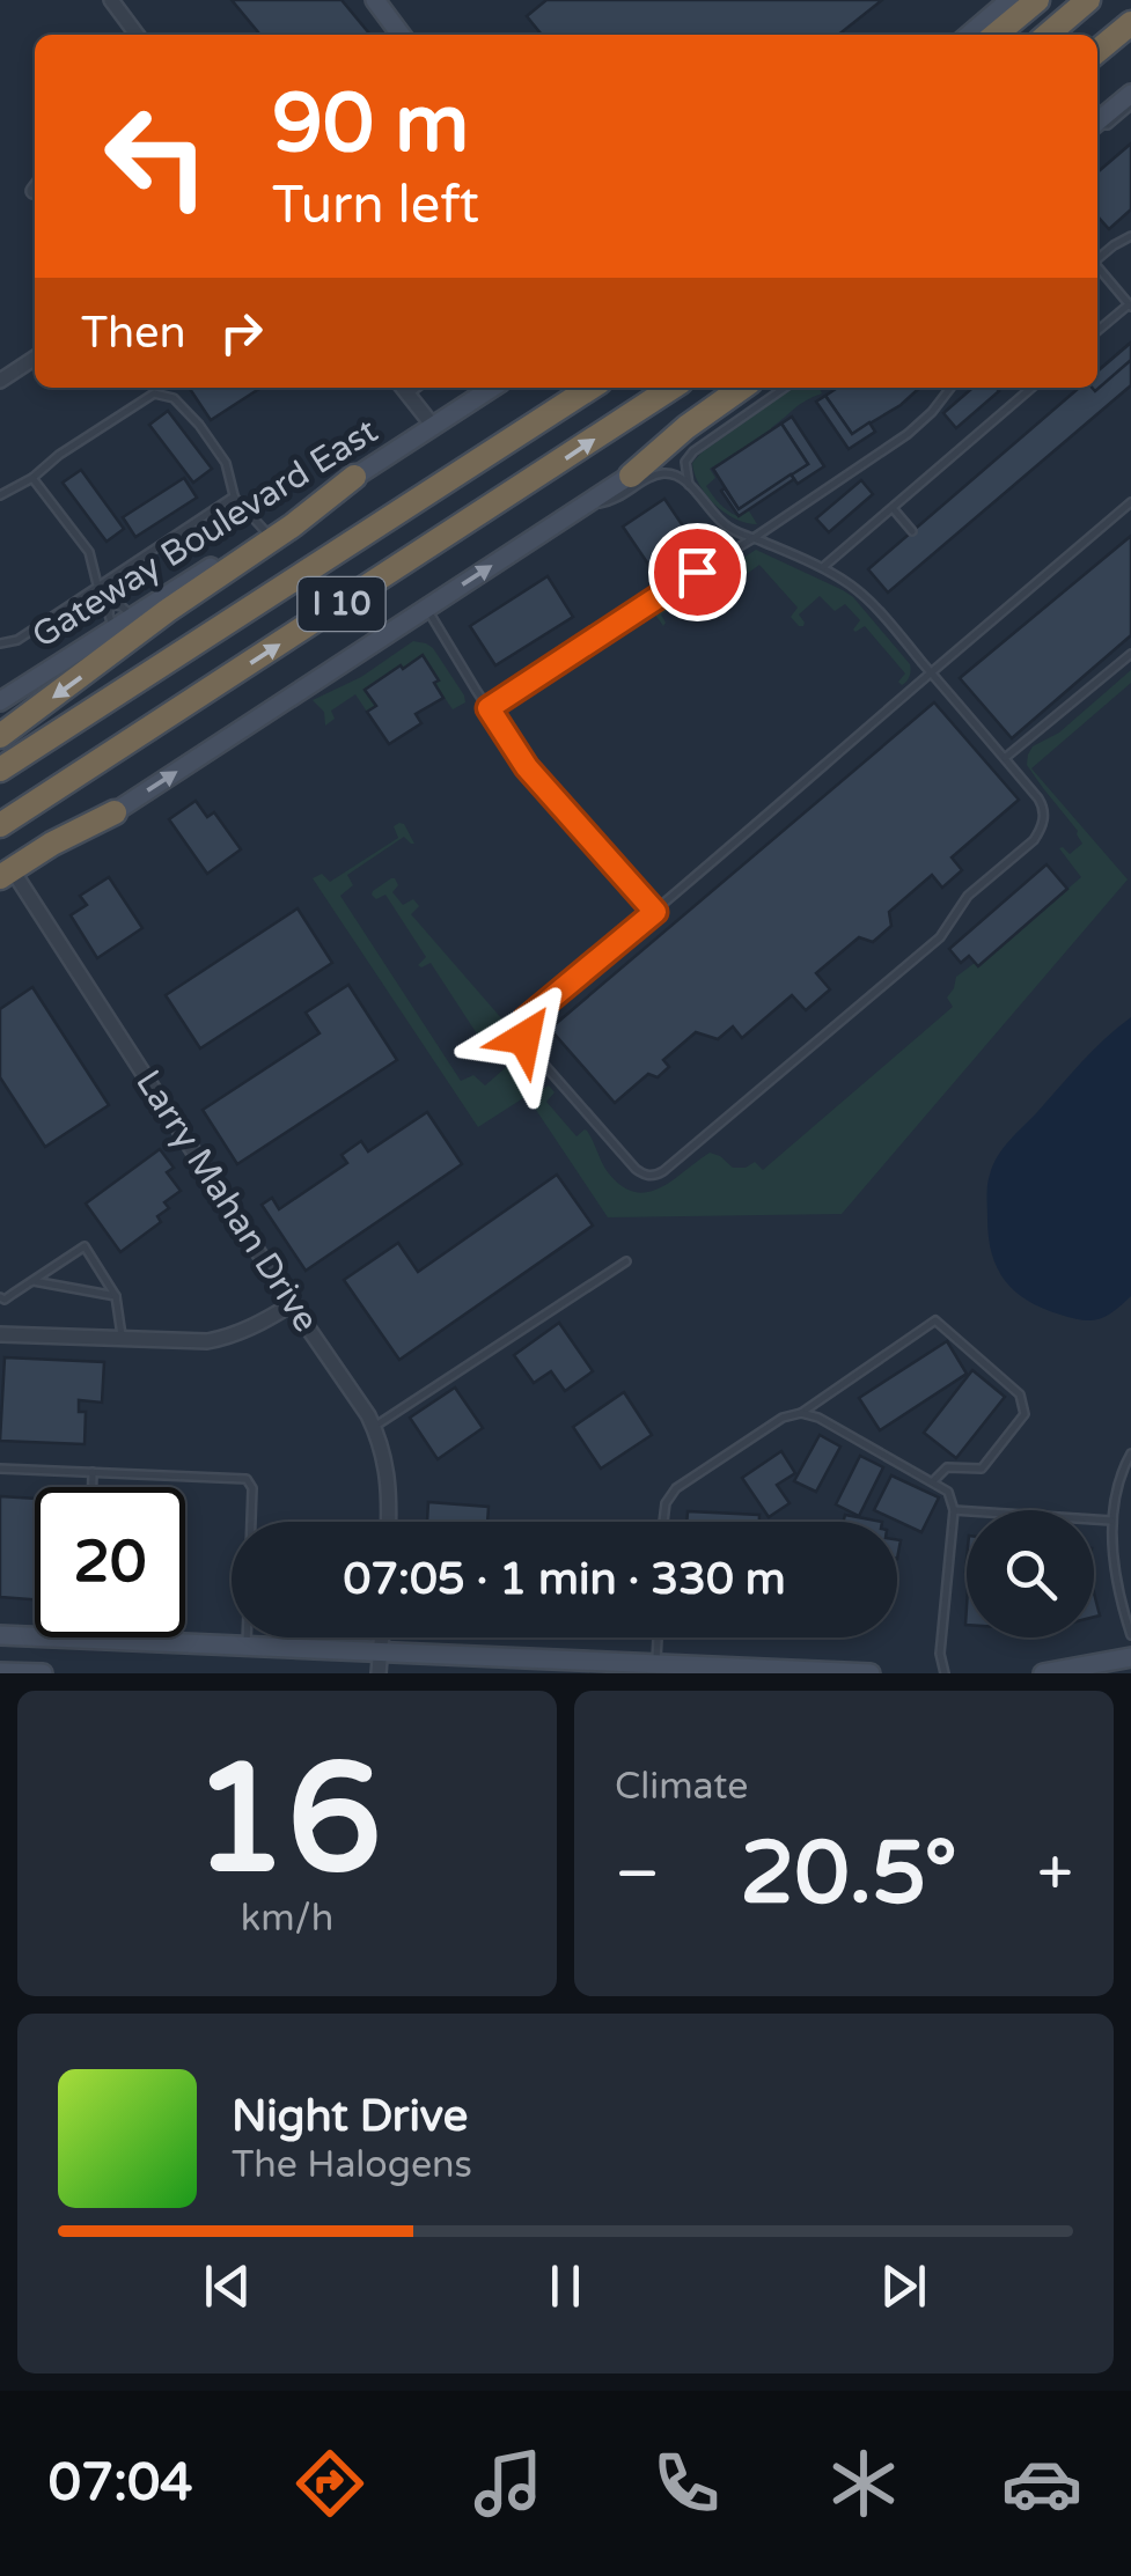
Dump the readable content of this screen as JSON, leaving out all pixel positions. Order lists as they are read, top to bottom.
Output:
{
  "streets": {
    "highway": ["I 10"],
    "main road": ["Gateway Boulevard East"],
    "street": ["Larry Mahan Drive"]
  },
  "page": {
    "turn": ["90 m", "Turn left"],
    "then": "Then",
    "limit": "20",
    "trip": "07:05 · 1 min · 330 m",
    "tile": [
      ["16", "km/h"],
      "Climate"
    ],
    "heat": ["−", "20.5°", "+"],
    "song": ["Night Drive", "The Halogens"],
    "tabs": "07:04"
  }
}
